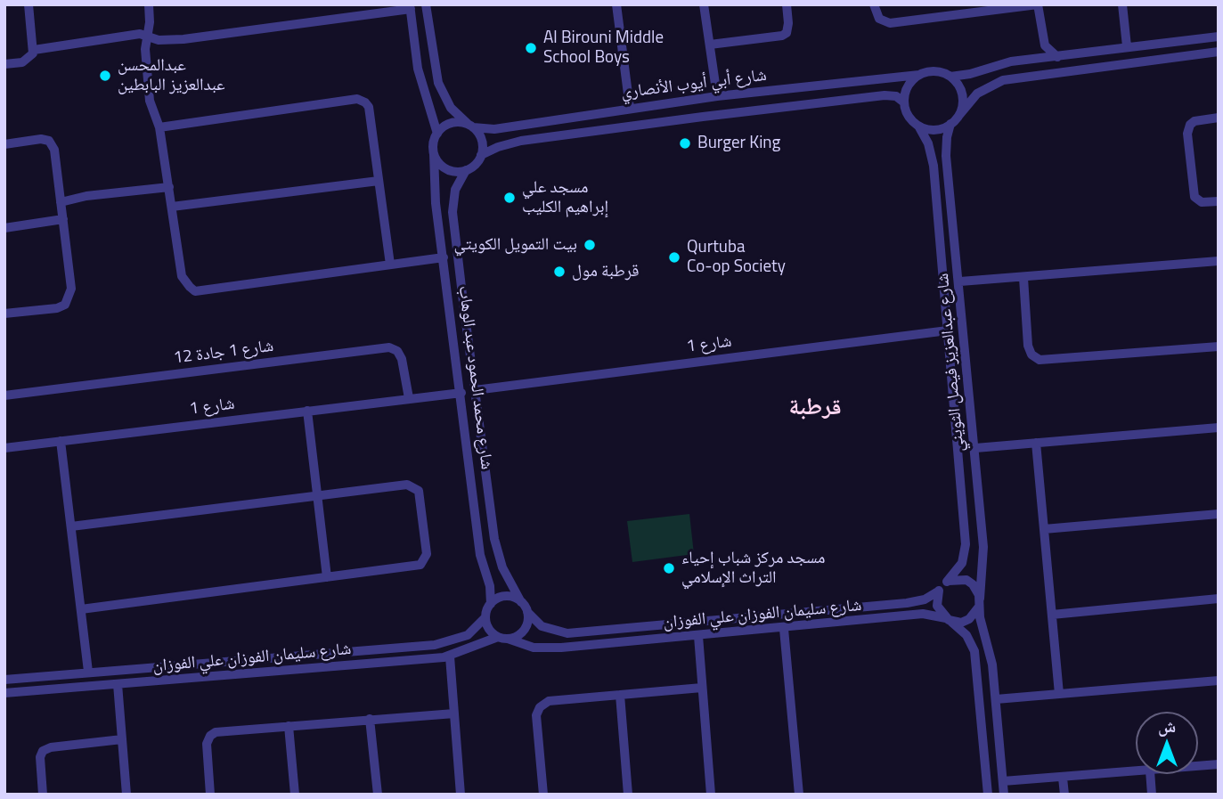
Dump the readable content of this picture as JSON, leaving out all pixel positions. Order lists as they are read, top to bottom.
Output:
{
  "streets": {
    "street": [
      "شارع أبي أيوب الأنصاري",
      "شارع 1",
      "شارع 1 جادة 12",
      "شارع عبدالعزيز فيصل الثويني",
      "شارع محمد الحمود عبد الوهاب",
      "شارع سليمان الفوزان علي الفوزان"
    ]
  },
  "crossings": [
    ["شارع أبي أيوب الأنصاري", "شارع عبدالعزيز فيصل الثويني"],
    ["شارع أبي أيوب الأنصاري", "شارع محمد الحمود عبد الوهاب"],
    ["شارع 1", "شارع 1 جادة 12"],
    ["شارع 1", "شارع عبدالعزيز فيصل الثويني"],
    ["شارع 1", "شارع محمد الحمود عبد الوهاب"],
    ["شارع عبدالعزيز فيصل الثويني", "شارع سليمان الفوزان علي الفوزان"],
    ["شارع محمد الحمود عبد الوهاب", "شارع سليمان الفوزان علي الفوزان"]
  ],
  "districts": ["قرطبة"],
  "places": [
    "Al Birouni Middle School Boys",
    "عبدالمحسن عبدالعزيز البابطين",
    "Burger King",
    "مسجد علي إبراهيم الكليب",
    "بيت التمويل الكويتي",
    "Qurtuba Co-op Society",
    "قرطبة مول",
    "مسجد مركز شباب إحياء التراث الإسلامي"
  ],
  "north": "top"
}
